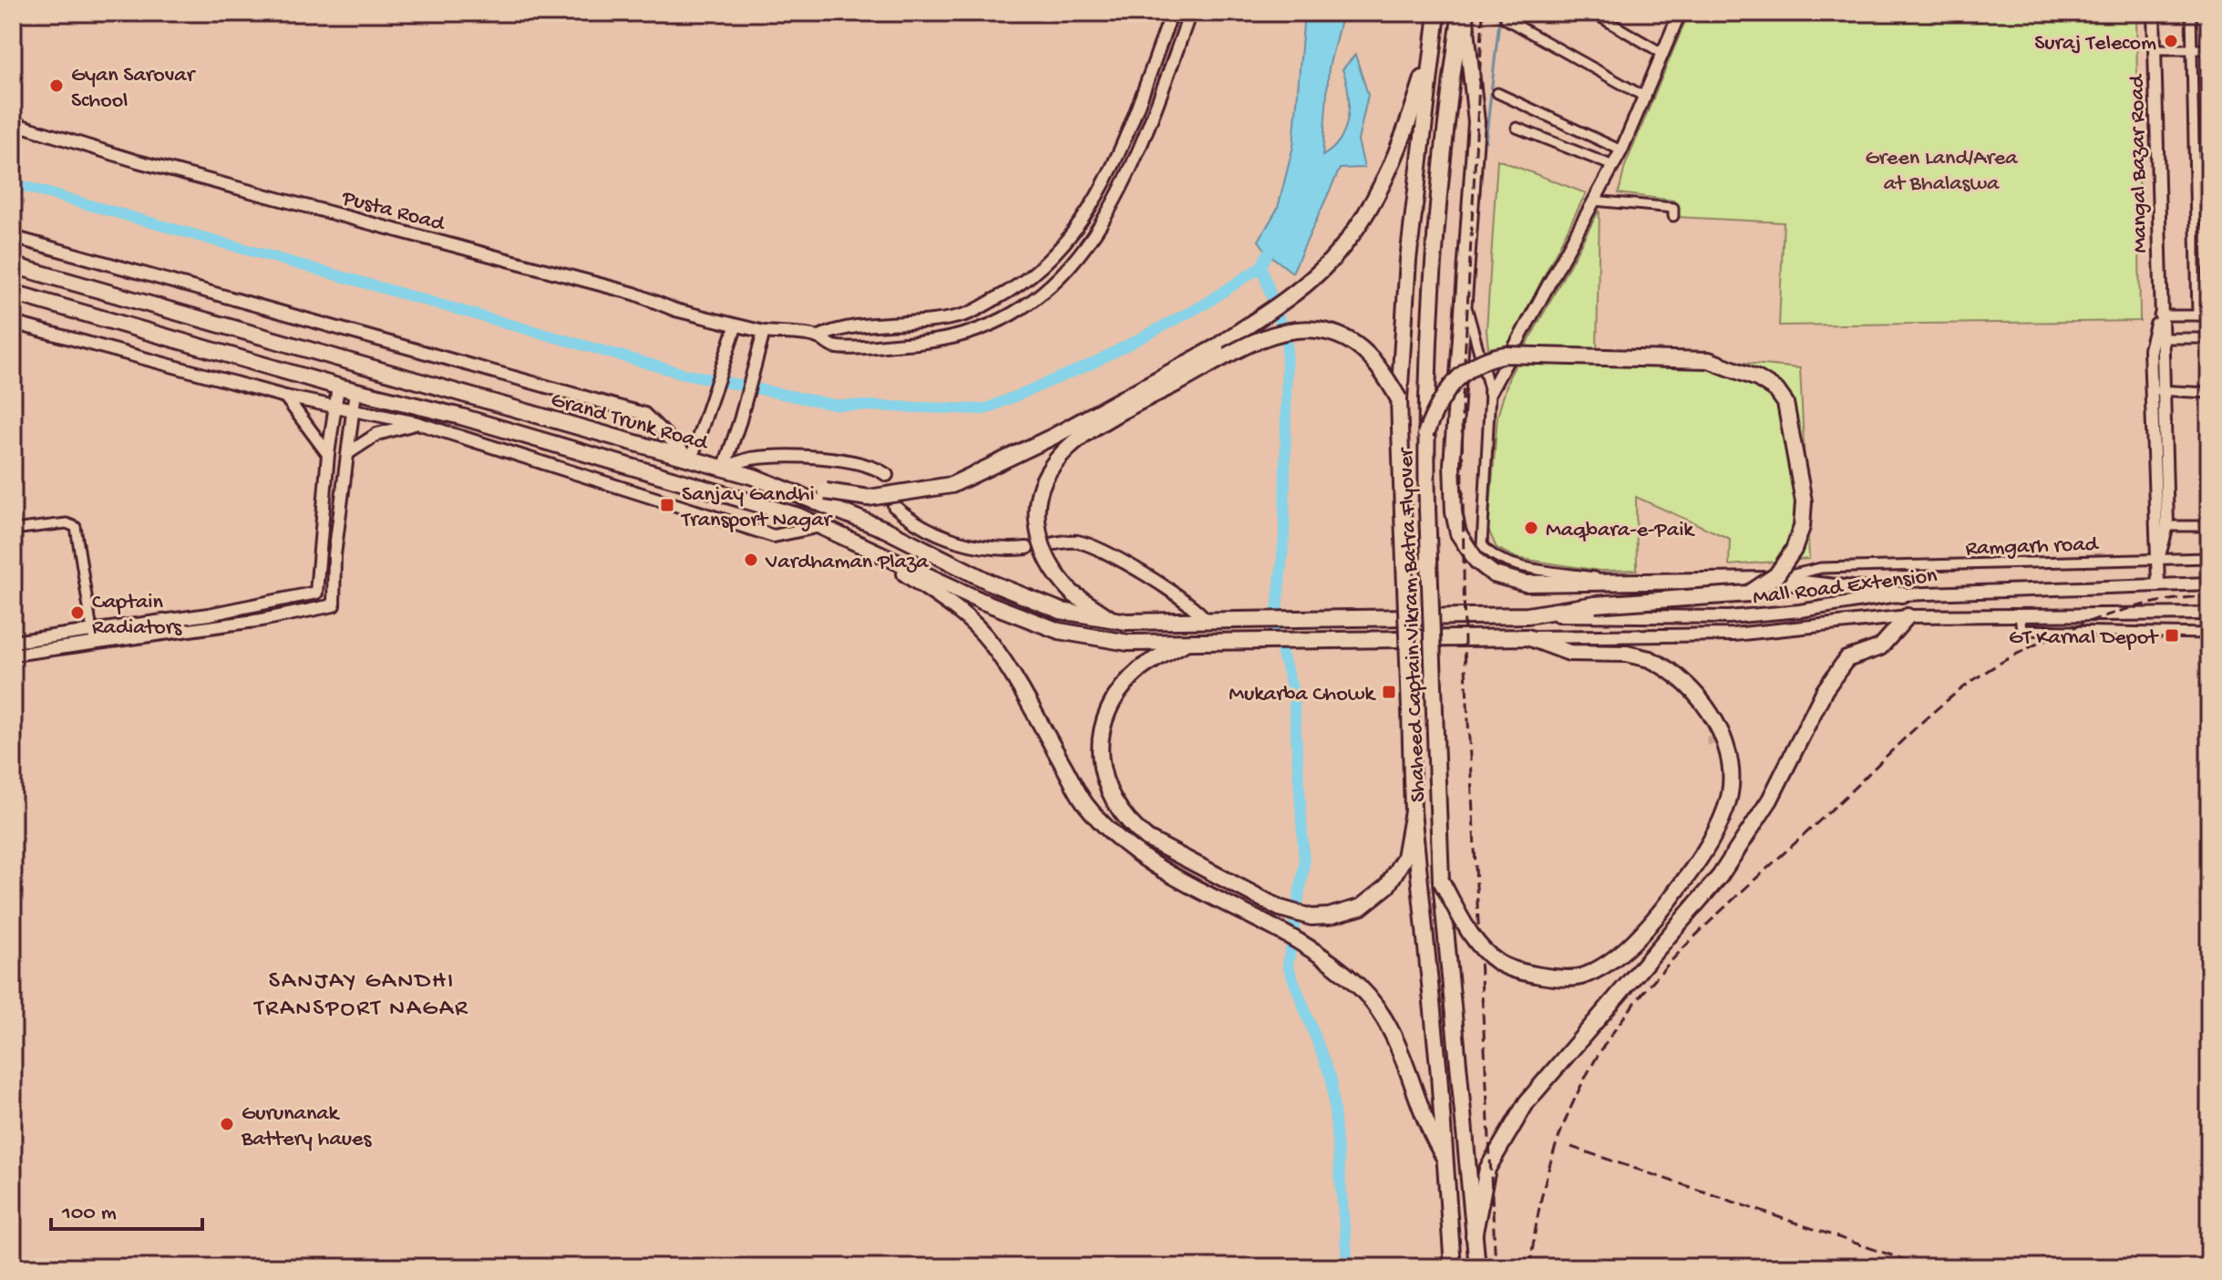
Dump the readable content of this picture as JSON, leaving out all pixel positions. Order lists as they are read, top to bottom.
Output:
{
  "streets": {
    "highway": ["Grand Trunk Road", "Shaheed Captain Vikram Batra Flyover"],
    "main road": ["Mangal Bazar Road", "Pusta Road", "Mall Road Extension"],
    "street": ["Ramgarh road"]
  },
  "crossings": [
    ["Grand Trunk Road", "Mall Road Extension"],
    ["Grand Trunk Road", "Shaheed Captain Vikram Batra Flyover"]
  ],
  "districts": ["SANJAY GANDHI TRANSPORT NAGAR"],
  "parks": ["Green Land/Area at Bhalaswa"],
  "places": {
    "other": [
      "Suraj Telecom",
      "Gyan Sarovar School",
      "Maqbara-e-Paik",
      "Vardhaman Plaza",
      "Captain Radiators",
      "Gurunanak Battery haues"
    ],
    "transit": ["Sanjay Gandhi Transport Nagar", "GT Karnal Depot", "Mukarba Chowk"]
  },
  "scale_bar": "100 m"
}
